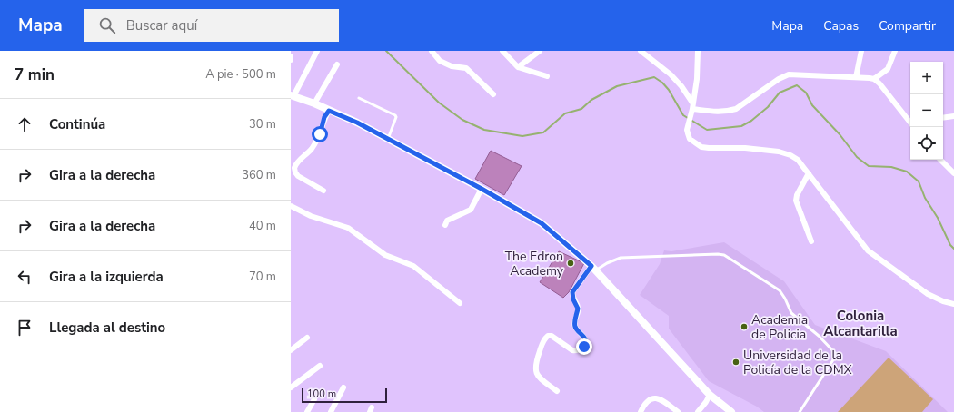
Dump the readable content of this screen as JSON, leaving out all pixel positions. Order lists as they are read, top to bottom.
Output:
{
  "districts": ["Colonia Alcantarilla"],
  "places": ["The Edron Academy", "Academia de Policia", "Universidad de la Policía de la CDMX"],
  "scale_bar": "100 m",
  "page": {
    "header": "Mapa",
    "search": "Buscar aquí",
    "nav": ["Mapa", "Capas", "Compartir"],
    "heading": ["7 min", "A pie · 500 m"],
    "map_buttons": ["+", "−"],
    "list": [
      ["Continúa", "30 m"],
      ["Gira a la derecha", "360 m"],
      ["Gira a la derecha", "40 m"],
      ["Gira a la izquierda", "70 m"],
      "Llegada al destino"
    ],
    "scale": "100 m"
  }
}
